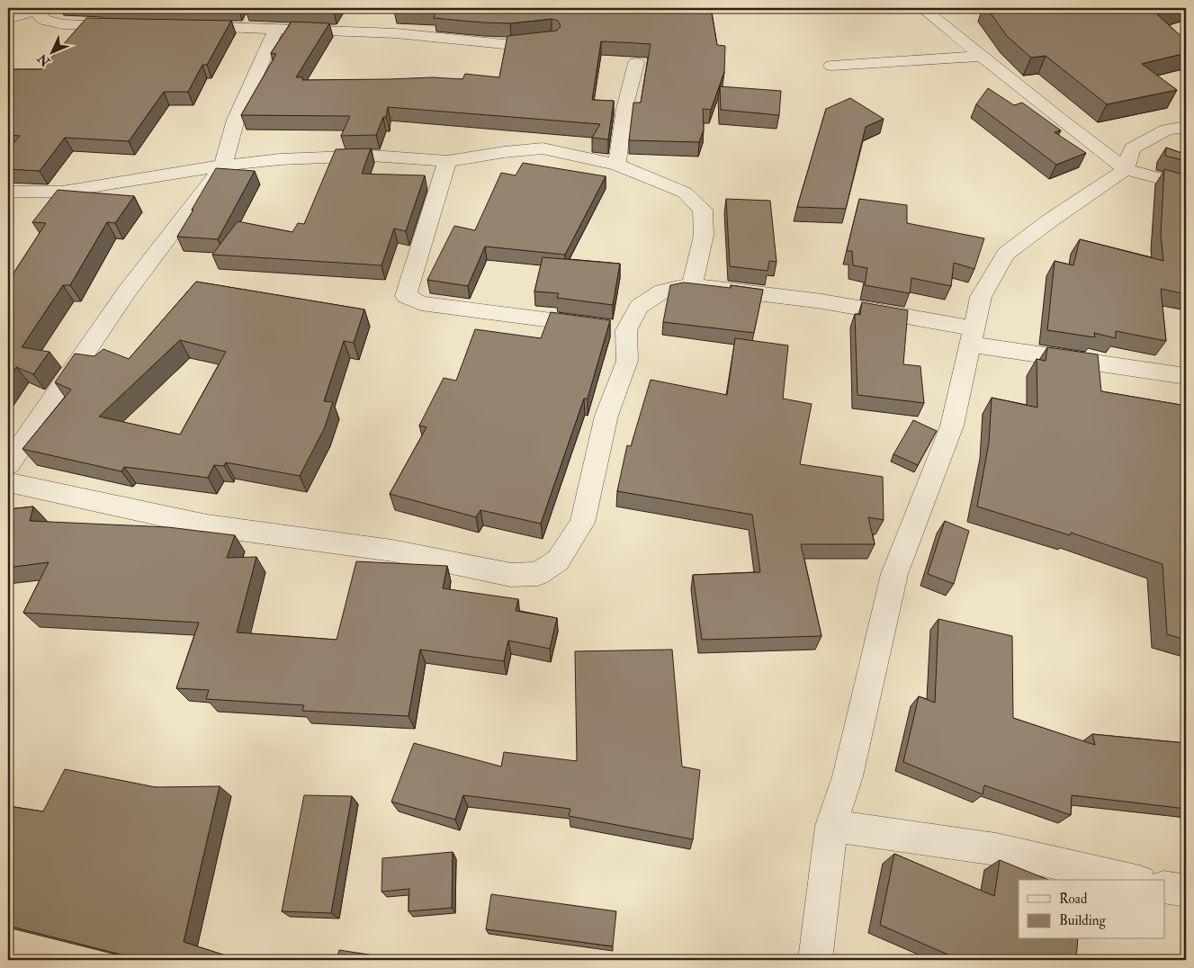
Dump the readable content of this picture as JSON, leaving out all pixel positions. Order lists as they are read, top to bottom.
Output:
{
  "legend": ["Road", "Building"],
  "north": "bottom left"
}
